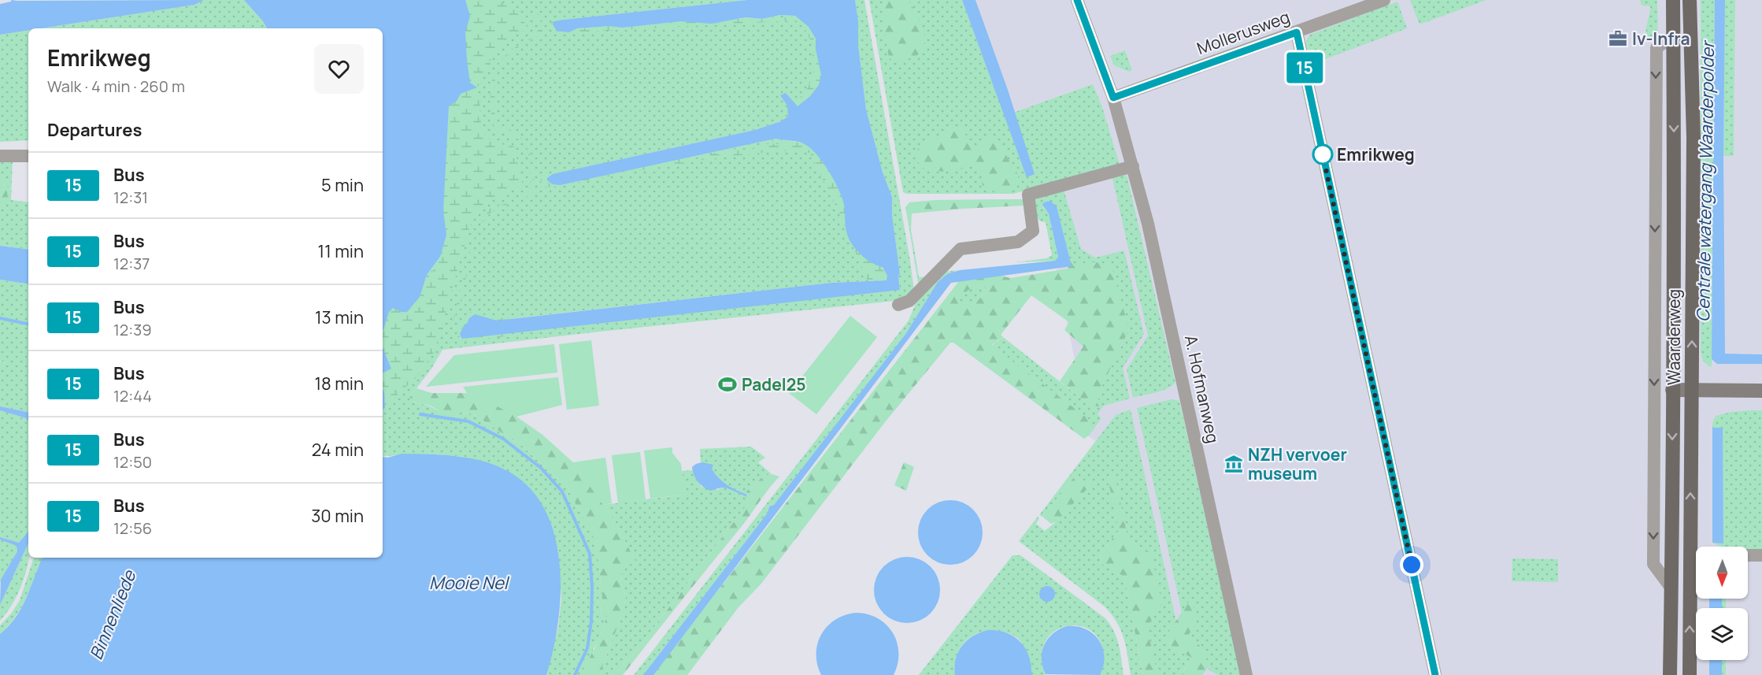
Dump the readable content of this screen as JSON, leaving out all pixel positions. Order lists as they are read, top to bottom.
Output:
{
  "streets": {
    "main road": ["Waarderweg"],
    "street": ["Mollerusweg", "A. Hofmanweg"]
  },
  "crossings": [
    ["Mollerusweg", "A. Hofmanweg"]
  ],
  "water": ["Centrale watergang Waarderpolder", "Mooie Nel", "Binnenliede"],
  "places": {
    "office": ["Iv-Infra"],
    "other": ["Emrikweg"],
    "sports": ["Padel25"],
    "museum": ["NZH vervoer museum"]
  },
  "lines": ["bus line 15"],
  "north": "bottom",
  "page": {
    "on_map": "15",
    "heading": [
      ["Emrikweg", "Walk · 4 min · 260 m"],
      "Departures"
    ],
    "list": [
      {
        "mark": "15",
        "name": "Bus",
        "note": "12:31",
        "value": "5 min"
      },
      {
        "mark": "15",
        "name": "Bus",
        "note": "12:37",
        "value": "11 min"
      },
      {
        "mark": "15",
        "name": "Bus",
        "note": "12:39",
        "value": "13 min"
      },
      {
        "mark": "15",
        "name": "Bus",
        "note": "12:44",
        "value": "18 min"
      },
      {
        "mark": "15",
        "name": "Bus",
        "note": "12:50",
        "value": "24 min"
      },
      {
        "mark": "15",
        "name": "Bus",
        "note": "12:56",
        "value": "30 min"
      }
    ]
  }
}
